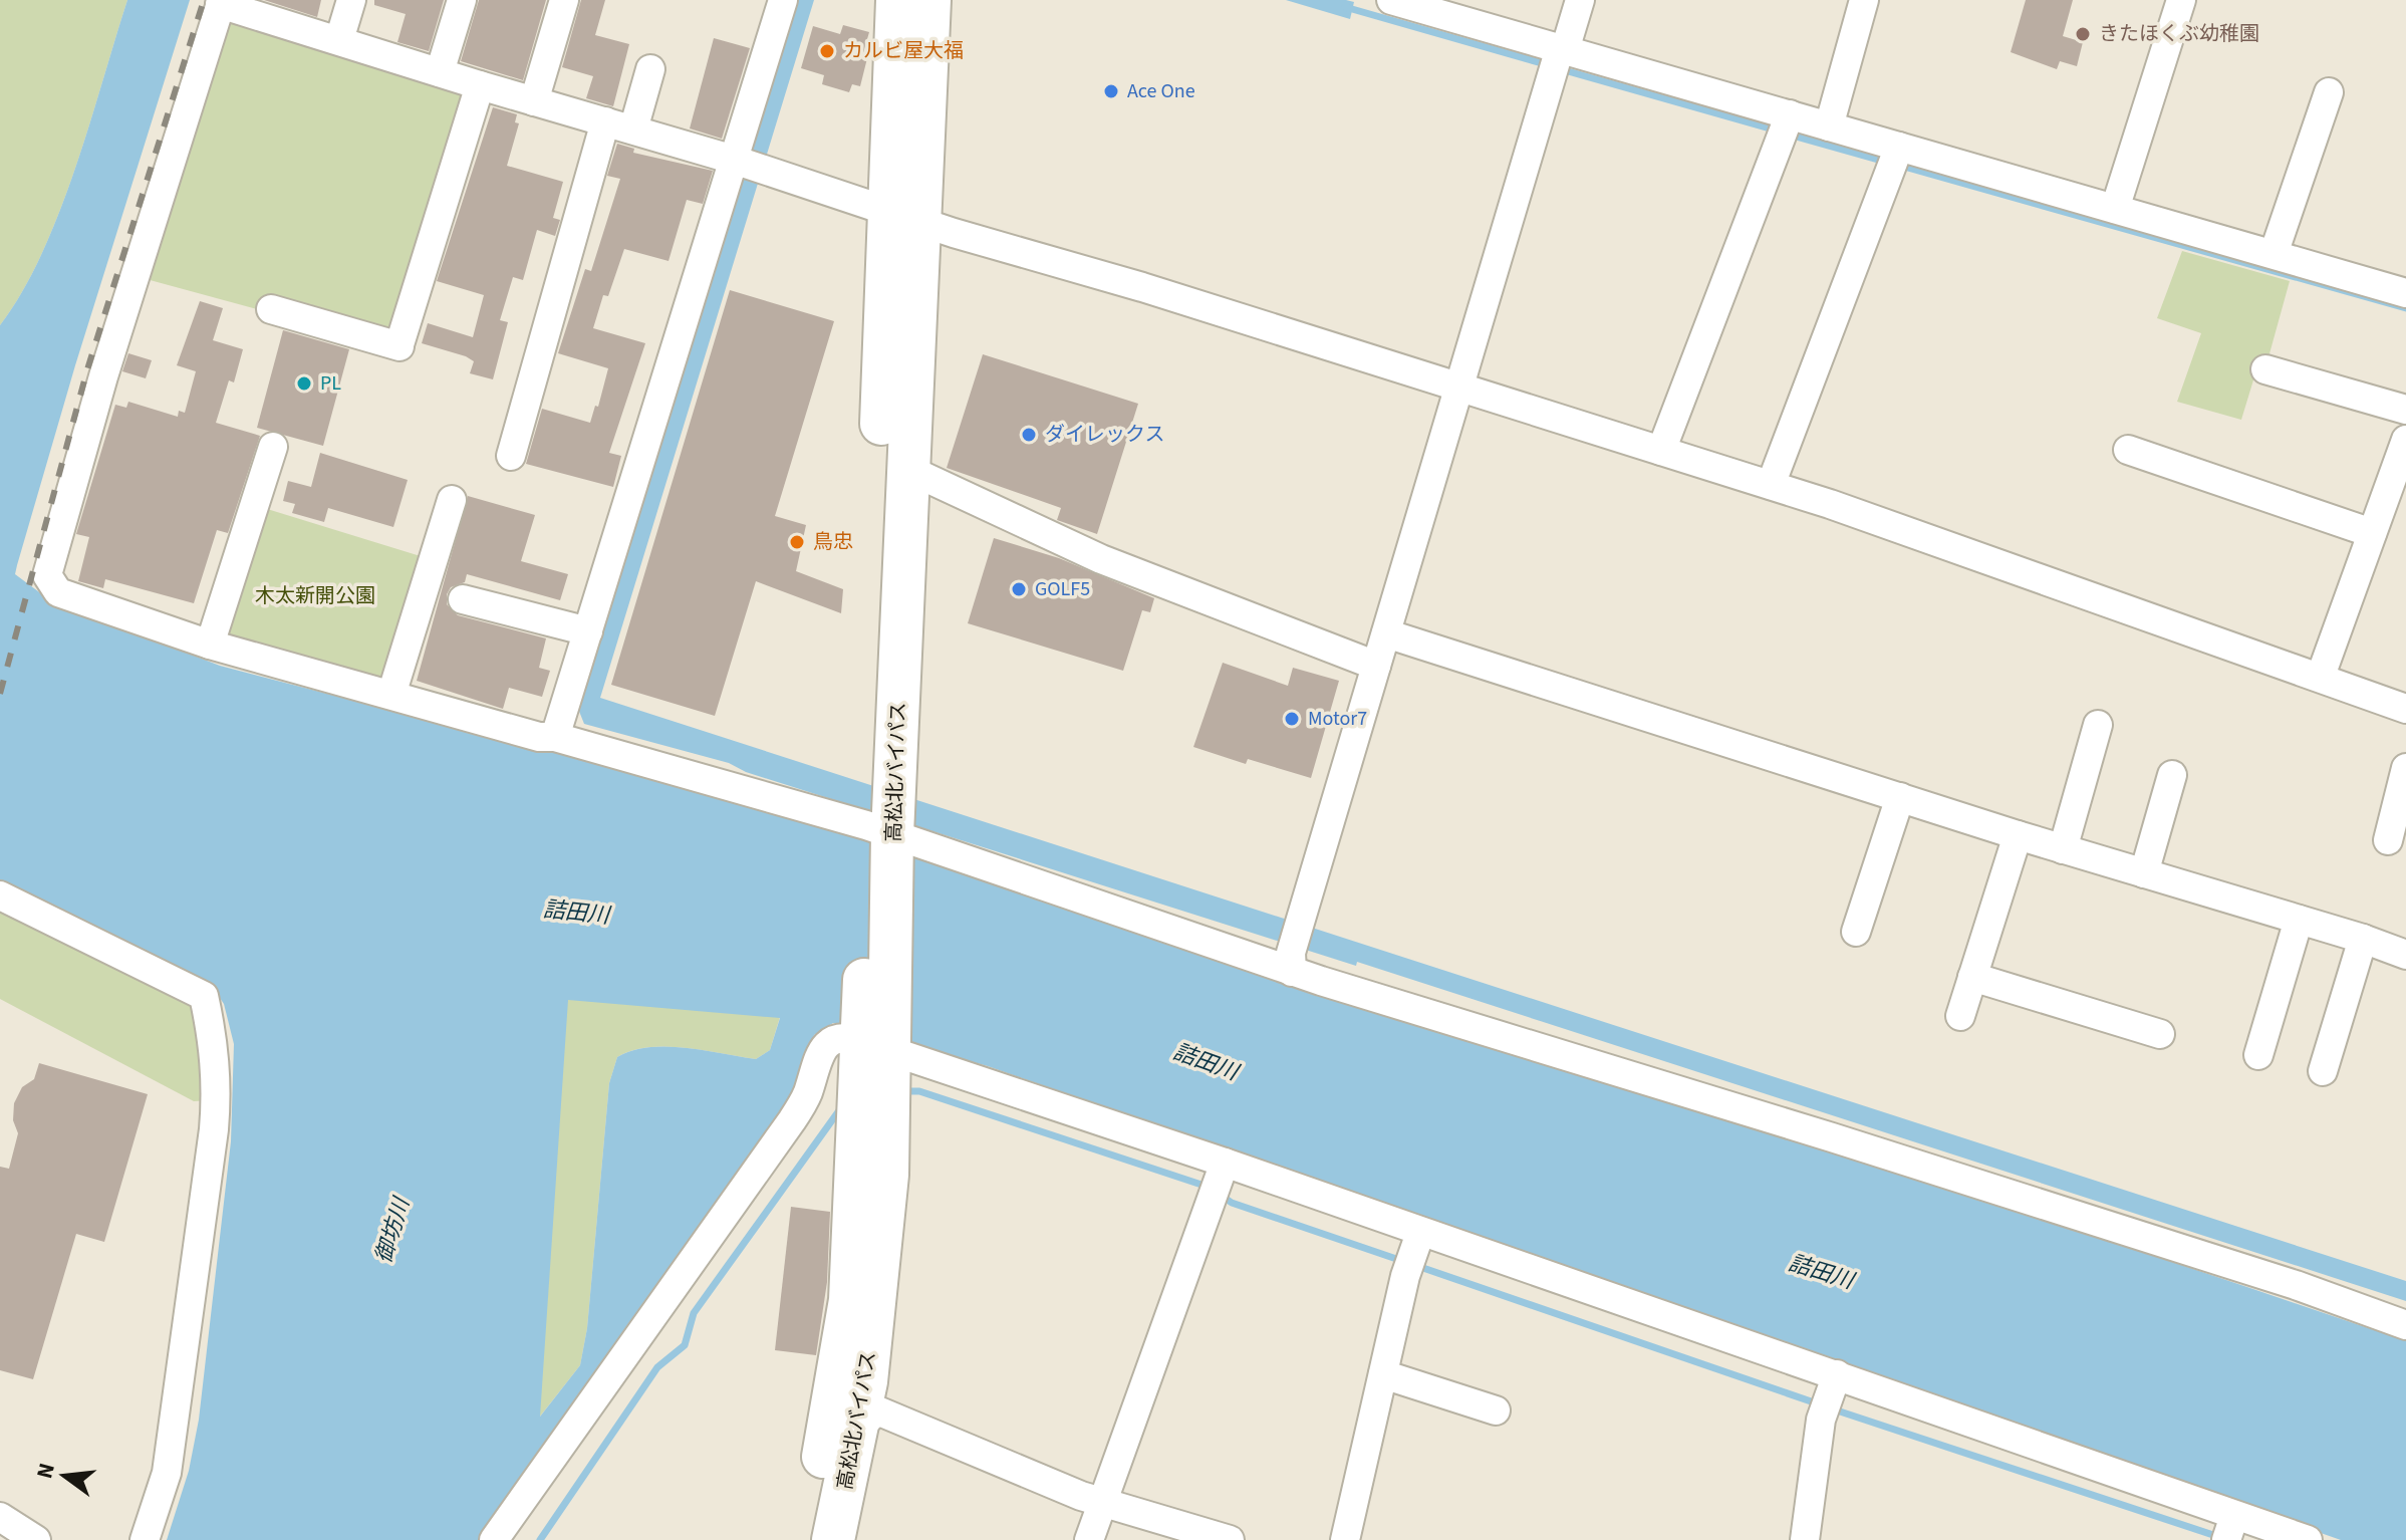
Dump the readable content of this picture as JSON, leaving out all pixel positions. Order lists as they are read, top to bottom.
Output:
{
  "streets": {
    "highway": ["高松北バイパス"]
  },
  "water": ["詰田川", "御坊川"],
  "parks": ["木太新開公園"],
  "places": [
    "きたほくぶ幼稚園",
    "カルビ屋大福",
    "Ace One",
    "PL",
    "ダイレックス",
    "鳥忠",
    "GOLF5",
    "Motor7"
  ],
  "north": "left"
}
